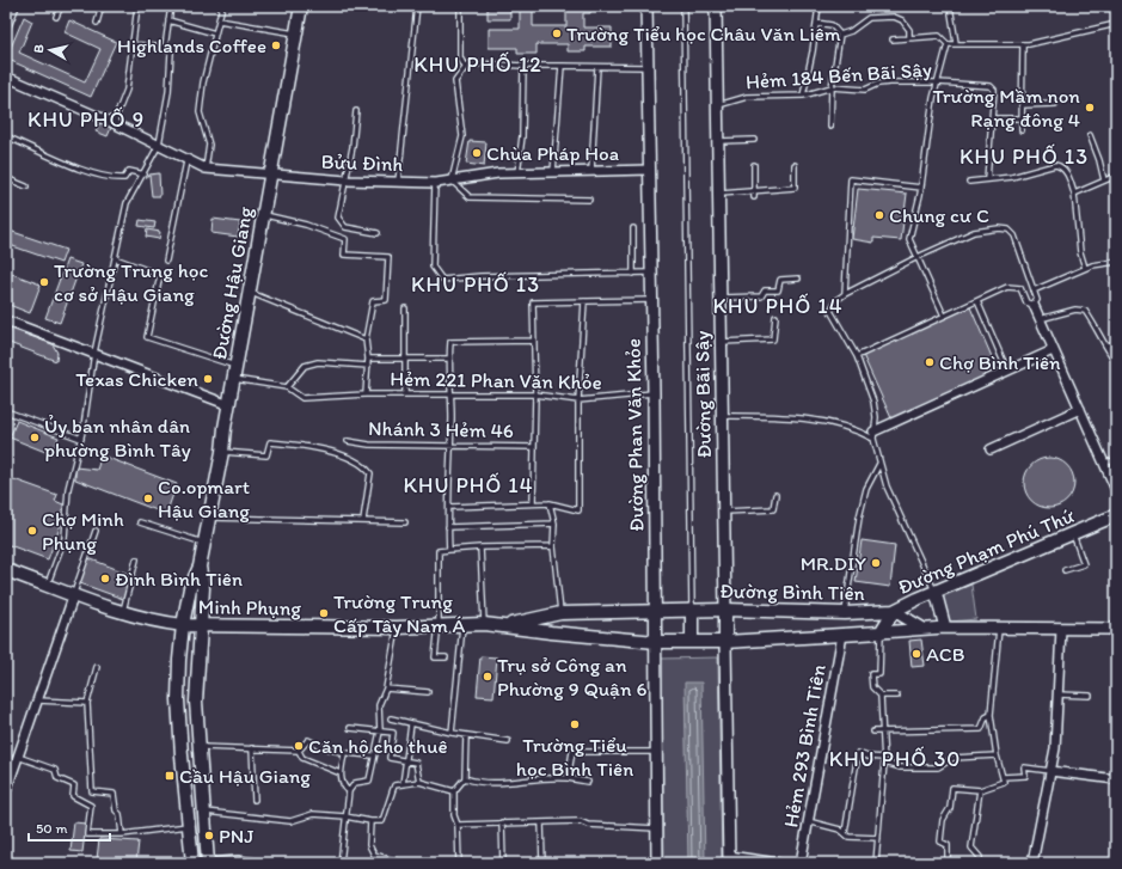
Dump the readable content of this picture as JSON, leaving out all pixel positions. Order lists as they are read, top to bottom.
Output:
{
  "streets": {
    "main road": [
      "Đường Hậu Giang",
      "Đường Phạm Phú Thứ",
      "Đường Bình Tiên",
      "Minh Phụng"
    ],
    "street": [
      "Bửu Đình",
      "Đường Bãi Sậy",
      "Đường Phan Văn Khỏe",
      "Hẻm 293 Bình Tiên"
    ],
    "lane": ["Hẻm 184 Bến Bãi Sậy", "Hẻm 221 Phan Văn Khỏe", "Nhánh 3 Hẻm 46"]
  },
  "crossings": [
    ["Hẻm 184 Bến Bãi Sậy", "Đường Bãi Sậy"],
    ["Bửu Đình", "Đường Hậu Giang"],
    ["Bửu Đình", "Đường Phan Văn Khỏe"],
    ["Đường Hậu Giang", "Hẻm 221 Phan Văn Khỏe"],
    ["Đường Hậu Giang", "Minh Phụng"],
    ["Hẻm 221 Phan Văn Khỏe", "Đường Phan Văn Khỏe"],
    ["Đường Bãi Sậy", "Đường Bình Tiên"],
    ["Đường Phan Văn Khỏe", "Đường Bình Tiên"],
    ["Đường Phan Văn Khỏe", "Minh Phụng"],
    ["Đường Phạm Phú Thứ", "Đường Bình Tiên"],
    ["Đường Bình Tiên", "Minh Phụng"],
    ["Đường Bình Tiên", "Hẻm 293 Bình Tiên"]
  ],
  "districts": [
    "KHU PHỐ 12",
    "KHU PHỐ 9",
    "KHU PHỐ 13",
    "KHU PHỐ 13",
    "KHU PHỐ 14",
    "KHU PHỐ 14",
    "KHU PHỐ 30"
  ],
  "places": {
    "other": [
      "Trường Tiểu học Châu Văn Liêm",
      "Highlands Coffee",
      "Trường Mầm non Rạng đông 4",
      "Chùa Pháp Hoa",
      "Chung cư C",
      "Trường Trung học cơ sở Hậu Giang",
      "Chợ Bình Tiên",
      "Texas Chicken",
      "Ủy ban nhân dân phường Bình Tây",
      "Co.opmart Hậu Giang",
      "Chợ Minh Phụng",
      "MR.DIY",
      "Đình Bình Tiên",
      "Trường Trung Cấp Tây Nam Á",
      "ACB",
      "Trụ sở Công an Phường 9 Quận 6",
      "Trường Tiểu học Bình Tiên",
      "Căn hộ cho thuê",
      "PNJ"
    ],
    "transit": ["Cầu Hậu Giang"]
  },
  "scale_bar": "50 m",
  "north": "left"
}
